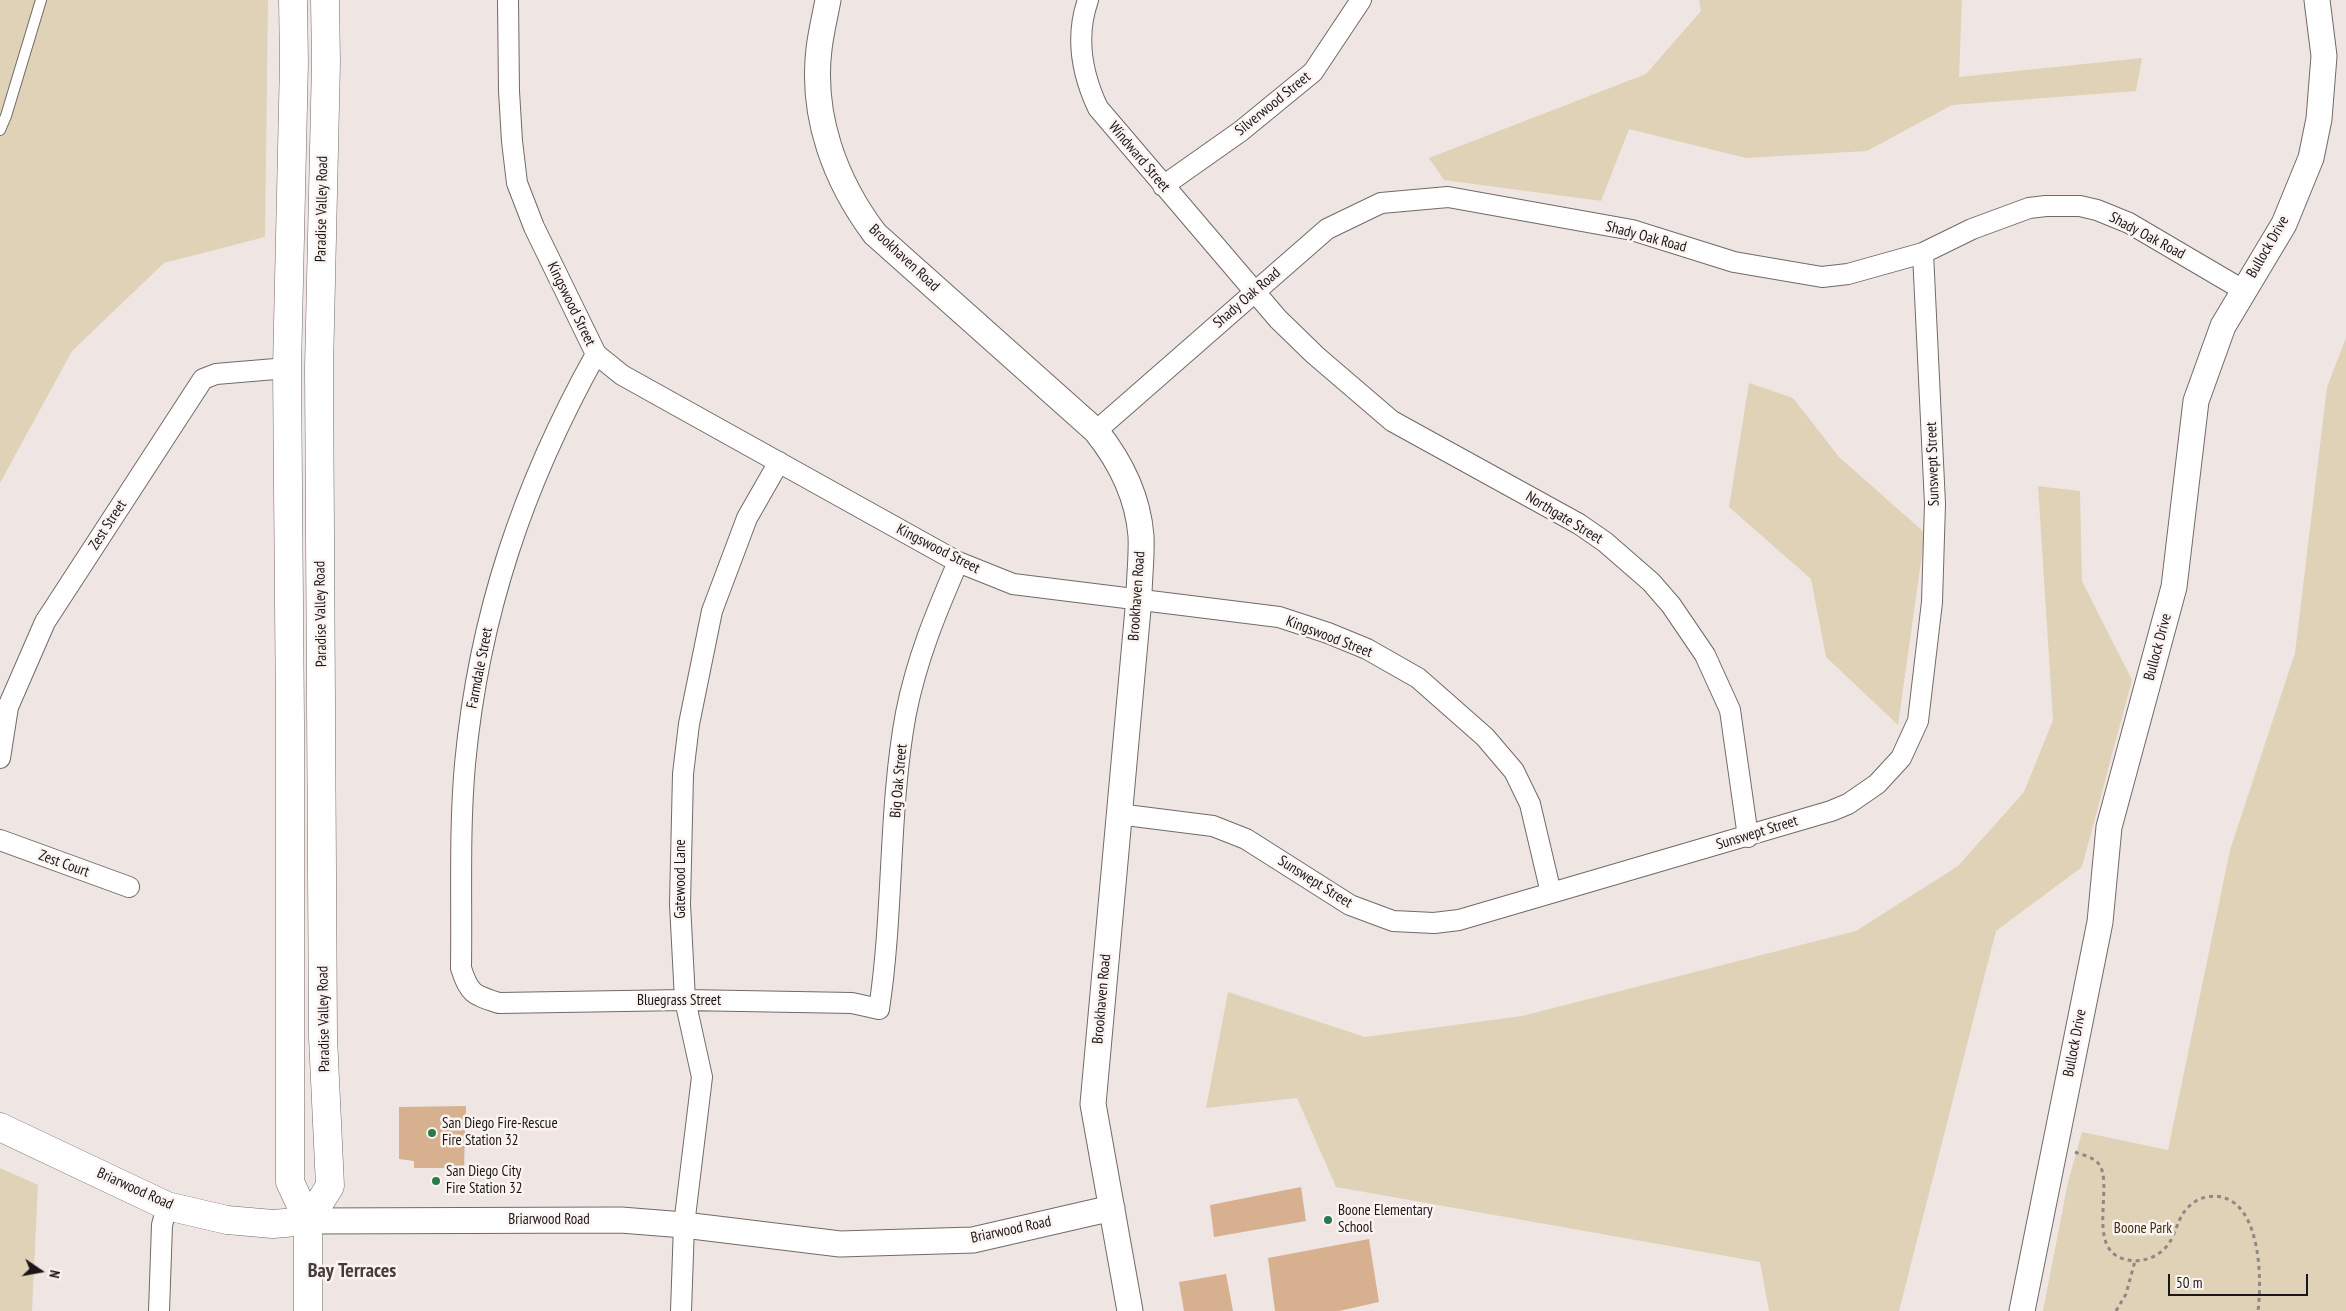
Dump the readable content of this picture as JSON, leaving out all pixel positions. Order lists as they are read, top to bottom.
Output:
{
  "streets": {
    "main road": ["Paradise Valley Road", "Briarwood Road"],
    "street": [
      "Silverwood Street",
      "Windward Street",
      "Shady Oak Road",
      "Bullock Drive",
      "Brookhaven Road",
      "Kingswood Street",
      "Sunswept Street",
      "Northgate Street",
      "Zest Street",
      "Farmdale Street",
      "Big Oak Street",
      "Zest Court",
      "Gatewood Lane",
      "Bluegrass Street"
    ]
  },
  "crossings": [
    ["Silverwood Street", "Windward Street"],
    ["Windward Street", "Shady Oak Road"],
    ["Windward Street", "Northgate Street"],
    ["Paradise Valley Road", "Zest Street"],
    ["Paradise Valley Road", "Briarwood Road"],
    ["Shady Oak Road", "Bullock Drive"],
    ["Shady Oak Road", "Brookhaven Road"],
    ["Shady Oak Road", "Sunswept Street"],
    ["Shady Oak Road", "Northgate Street"],
    ["Brookhaven Road", "Kingswood Street"],
    ["Brookhaven Road", "Sunswept Street"],
    ["Brookhaven Road", "Briarwood Road"],
    ["Kingswood Street", "Sunswept Street"],
    ["Kingswood Street", "Farmdale Street"],
    ["Kingswood Street", "Big Oak Street"],
    ["Kingswood Street", "Gatewood Lane"],
    ["Sunswept Street", "Northgate Street"],
    ["Farmdale Street", "Bluegrass Street"],
    ["Big Oak Street", "Bluegrass Street"],
    ["Gatewood Lane", "Bluegrass Street"],
    ["Gatewood Lane", "Briarwood Road"]
  ],
  "districts": ["Bay Terraces"],
  "parks": ["Boone Park"],
  "places": ["San Diego Fire-Rescue Fire Station 32", "San Diego City Fire Station 32", "Boone Elementary School"],
  "scale_bar": "50 m",
  "north": "right"
}
